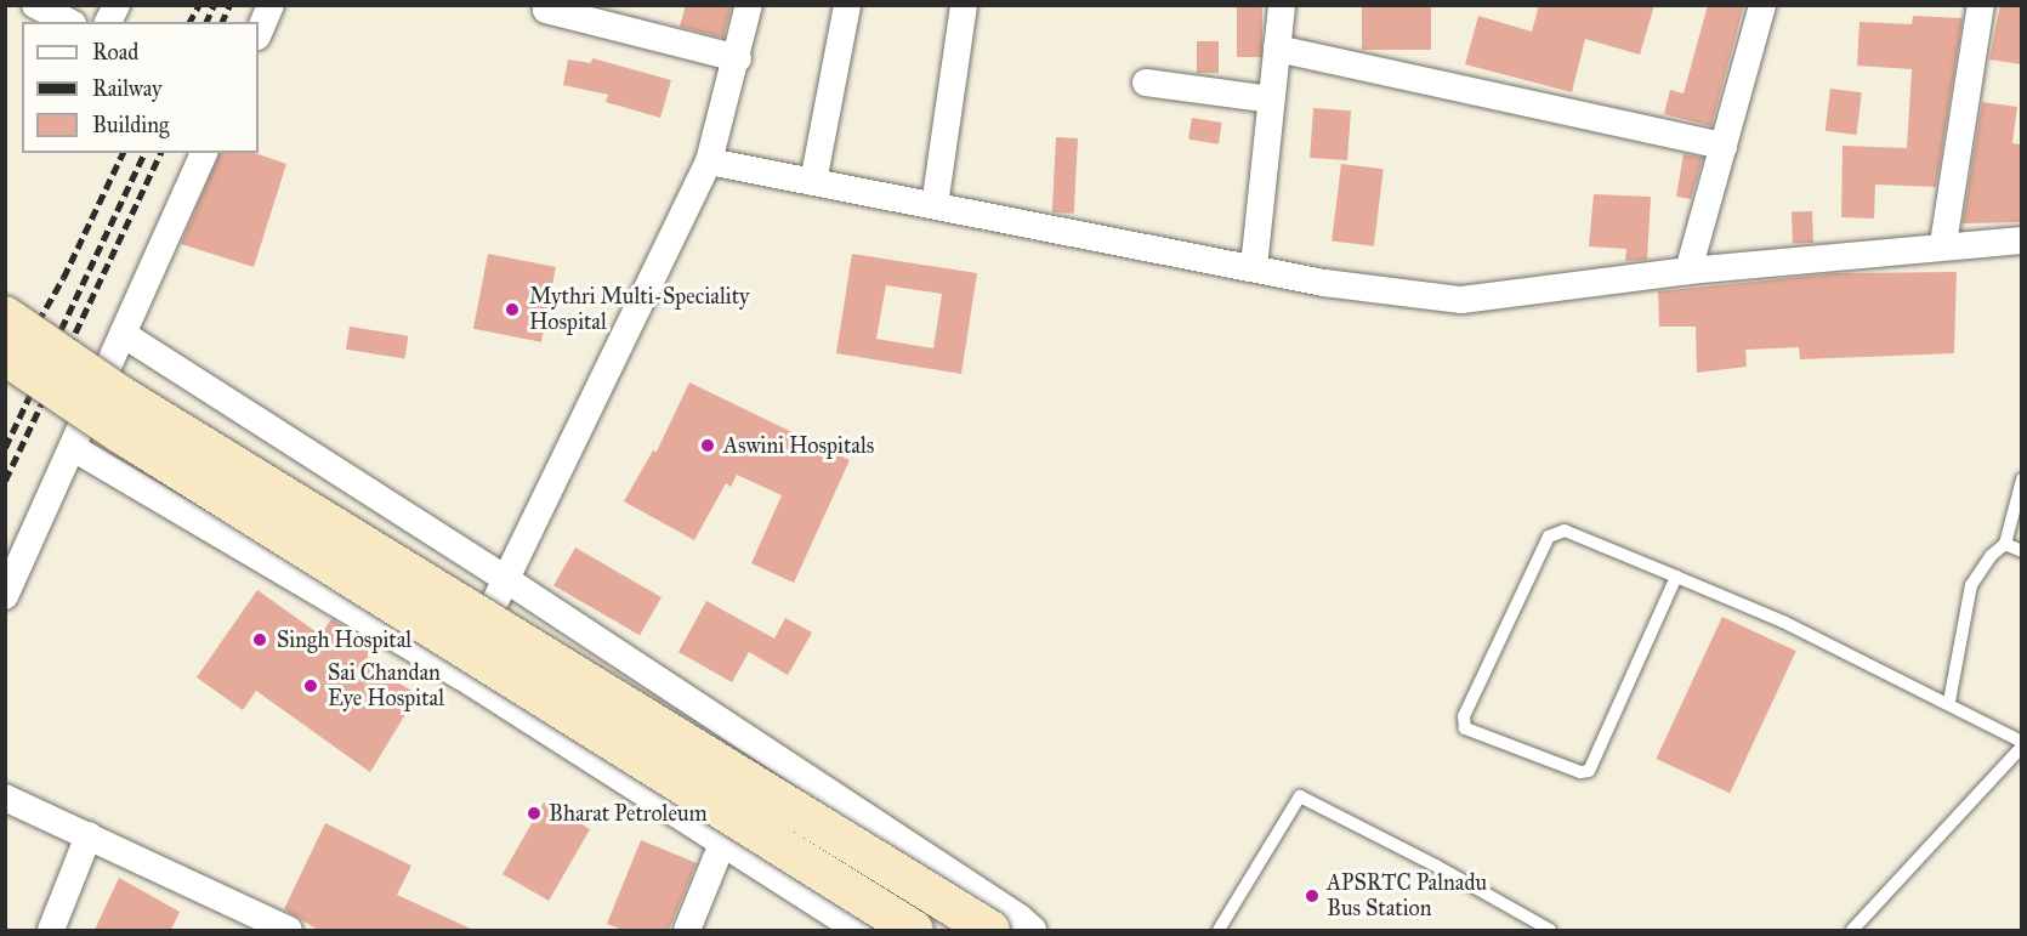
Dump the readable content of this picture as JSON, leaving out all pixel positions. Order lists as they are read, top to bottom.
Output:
{
  "places": [
    "Mythri Multi-Speciality Hospital",
    "Aswini Hospitals",
    "Singh Hospital",
    "Sai Chandan Eye Hospital",
    "Bharat Petroleum",
    "APSRTC Palnadu Bus Station"
  ],
  "legend": ["Road", "Railway", "Building"]
}
